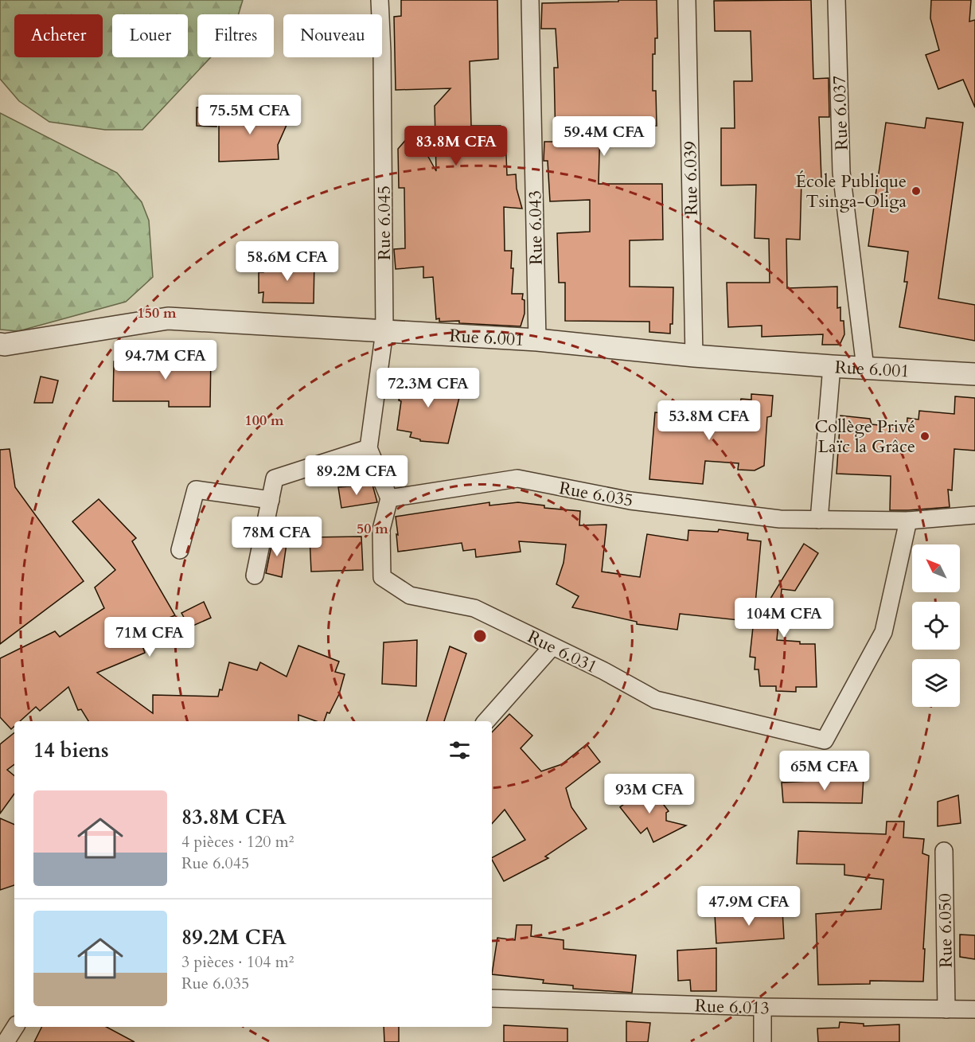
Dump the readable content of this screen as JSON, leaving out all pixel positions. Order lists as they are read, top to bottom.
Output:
{
  "streets": {
    "street": [
      "Rue 6.037",
      "Rue 6.039",
      "Rue 6.045",
      "Rue 6.043",
      "Rue 6.001",
      "Rue 6.035",
      "Rue 6.031",
      "Rue 6.050",
      "Rue 6.013"
    ]
  },
  "crossings": [
    ["Rue 6.037", "Rue 6.001"],
    ["Rue 6.039", "Rue 6.001"],
    ["Rue 6.045", "Rue 6.001"],
    ["Rue 6.043", "Rue 6.001"],
    ["Rue 6.035", "Rue 6.031"],
    ["Rue 6.050", "Rue 6.013"]
  ],
  "places": ["École Publique Tsinga-Oliga", "Collège Privé Laïc la Grâce"],
  "north": "top left",
  "page": {
    "chip": [
      "Acheter",
      "Louer",
      "Filtres",
      "Nouveau"
    ],
    "price": [
      "75.5M CFA",
      "59.4M CFA",
      "83.8M CFA",
      "58.6M CFA",
      "94.7M CFA",
      "72.3M CFA",
      "53.8M CFA",
      "89.2M CFA",
      "78M CFA",
      "104M CFA",
      "71M CFA",
      "65M CFA",
      "93M CFA",
      "47.9M CFA"
    ],
    "heading": "14 biens",
    "list": [
      {
        "name": "83.8M CFA",
        "note": "4 pièces · 120 m² · Rue 6.045"
      },
      {
        "name": "89.2M CFA",
        "note": "3 pièces · 104 m² · Rue 6.035"
      }
    ]
  },
  "rings": ["150 m", "100 m", "50 m"]
}
